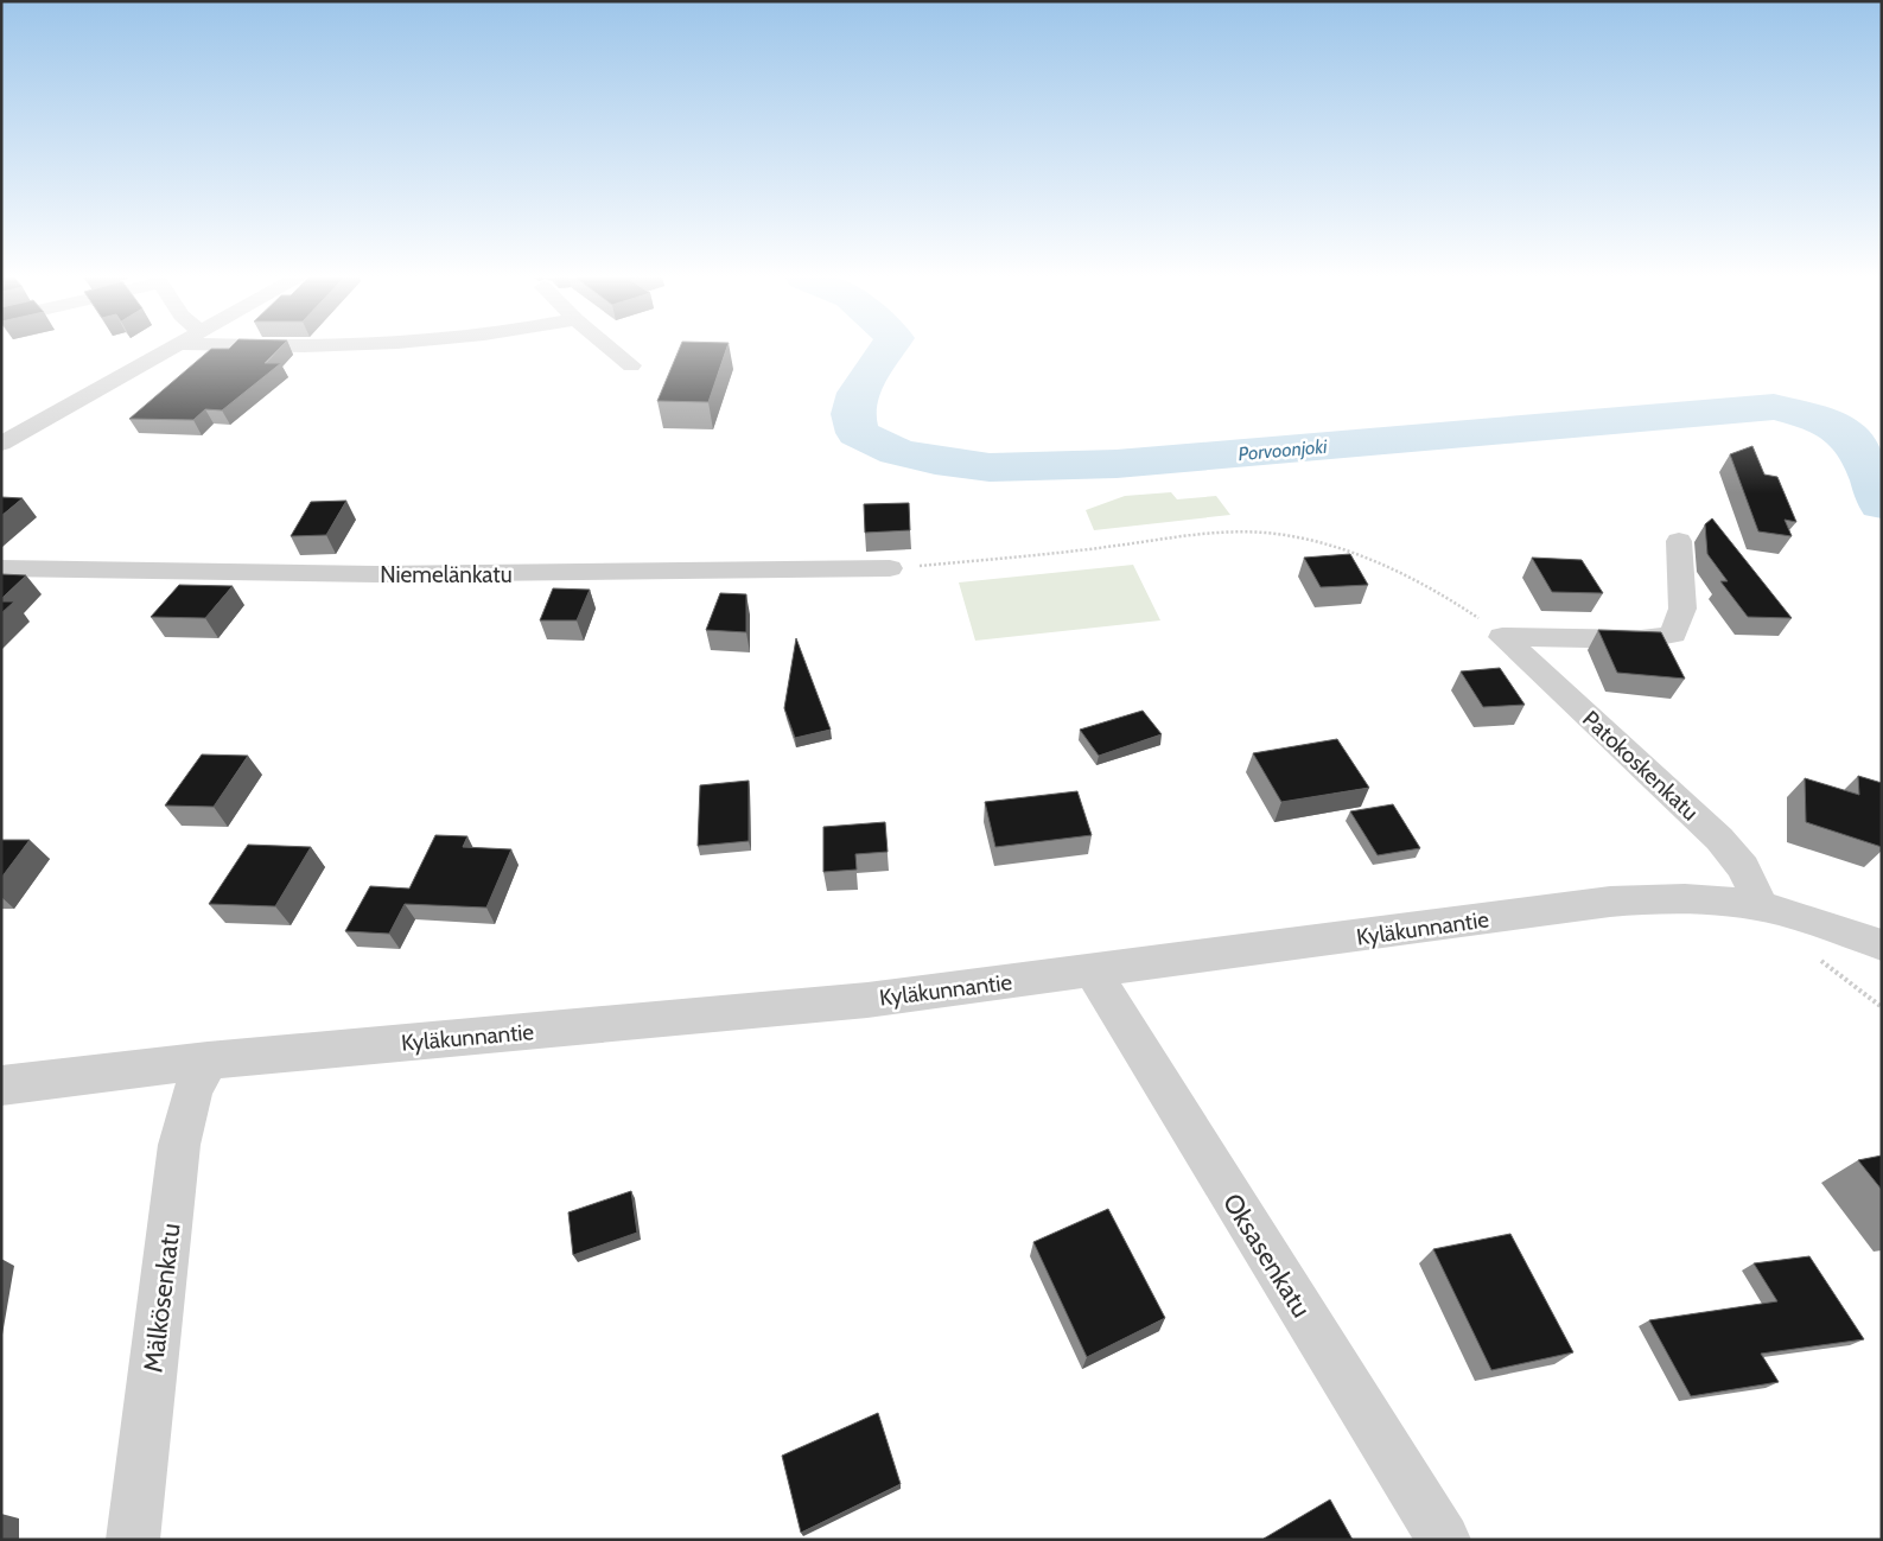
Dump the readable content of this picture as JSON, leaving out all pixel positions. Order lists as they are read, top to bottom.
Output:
{
  "streets": {
    "street": [
      "Niemelänkatu",
      "Patokoskenkatu",
      "Kyläkunnantie",
      "Oksasenkatu",
      "Mälkösenkatu"
    ]
  },
  "crossings": [
    ["Patokoskenkatu", "Kyläkunnantie"],
    ["Kyläkunnantie", "Oksasenkatu"],
    ["Kyläkunnantie", "Mälkösenkatu"]
  ],
  "water": ["Porvoonjoki"]
}
